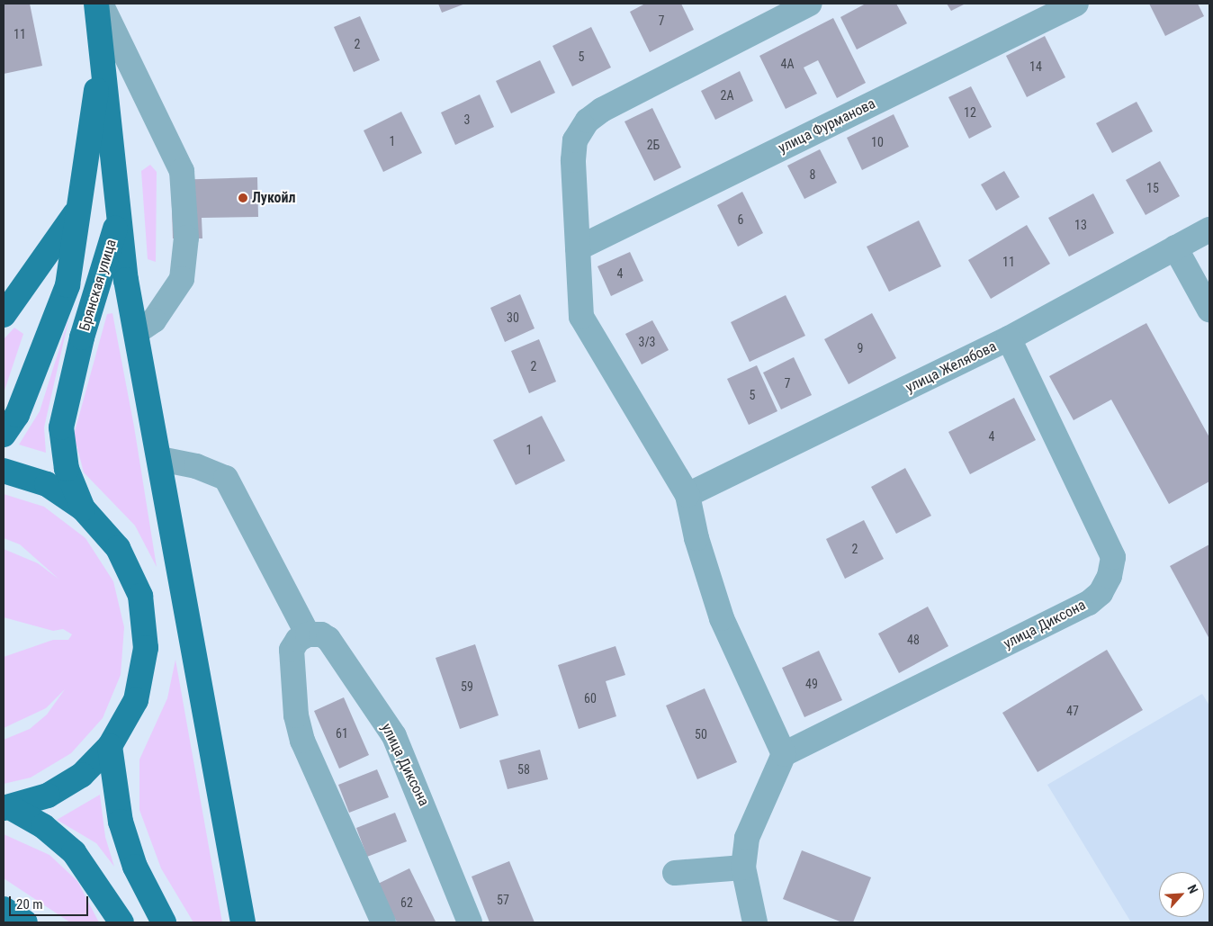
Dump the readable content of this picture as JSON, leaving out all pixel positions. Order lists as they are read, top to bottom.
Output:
{
  "streets": {
    "main road": ["Брянская улица"],
    "street": ["улица Фурманова", "улица Желябова", "улица Диксона"]
  },
  "crossings": [
    ["улица Желябова", "улица Диксона"]
  ],
  "places": ["Лукойл"],
  "house_numbers": [
    "7",
    "11",
    "2",
    "5",
    "4А",
    "14",
    "2А",
    "12",
    "3",
    "1",
    "10",
    "2Б",
    "8",
    "15",
    "6",
    "13",
    "11",
    "4",
    "30",
    "3/3",
    "9",
    "2",
    "7",
    "5",
    "4",
    "1",
    "2",
    "48",
    "49",
    "59",
    "60",
    "47",
    "61",
    "50",
    "58",
    "57",
    "62"
  ],
  "scale_bar": "20 m",
  "north": "top right"
}
